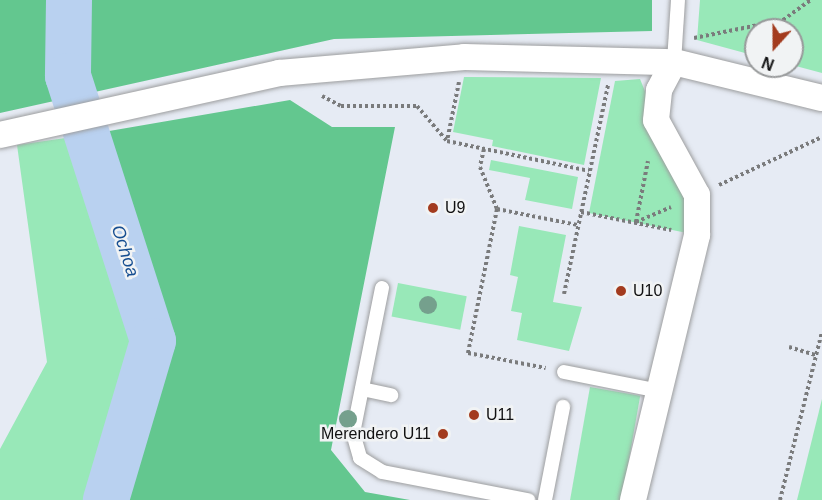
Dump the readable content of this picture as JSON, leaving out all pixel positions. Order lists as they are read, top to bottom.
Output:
{
  "water": ["Ochoa"],
  "places": [
    "U9",
    "U10",
    "U11",
    "Merendero U11"
  ],
  "north": "bottom"
}
